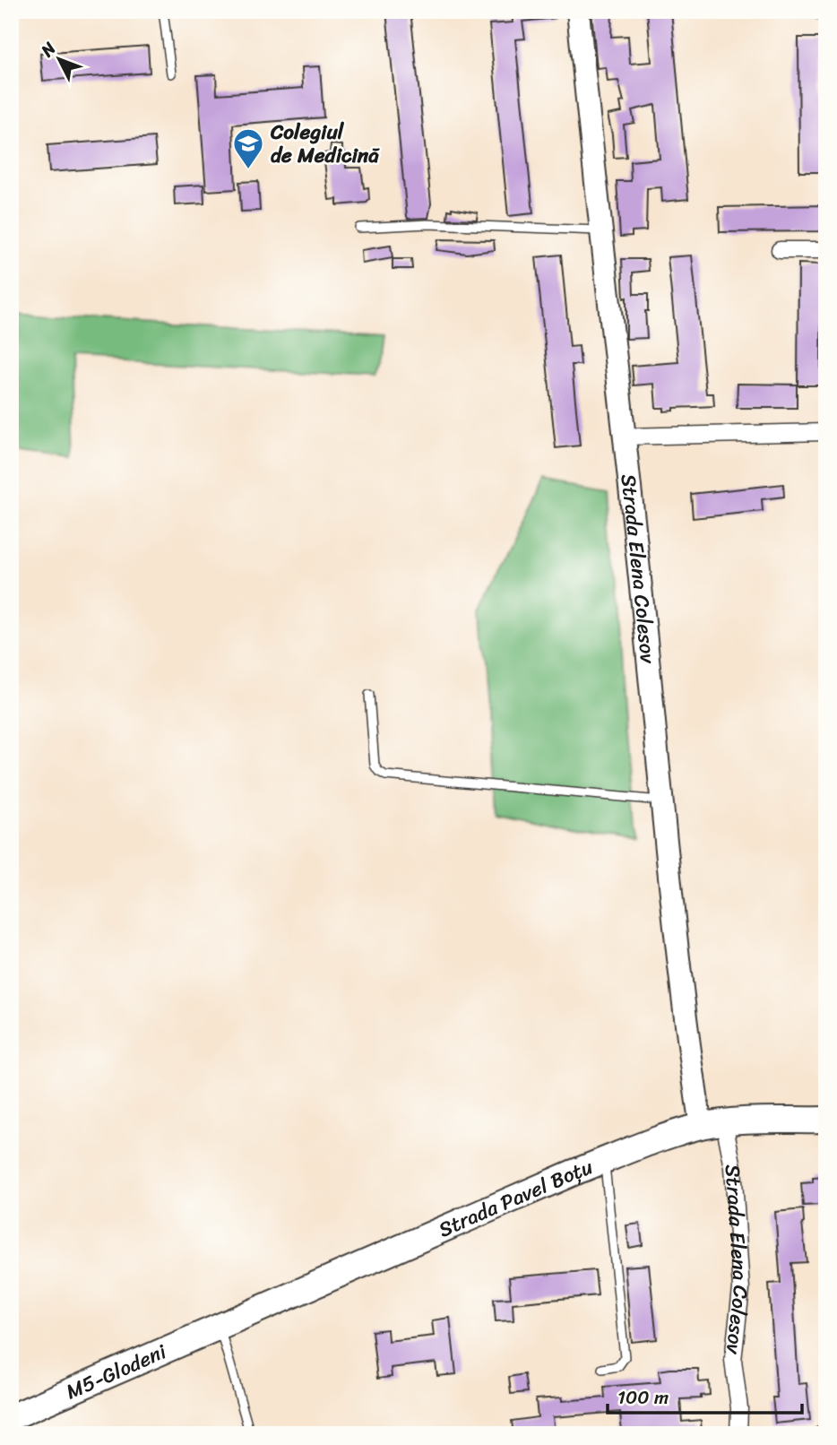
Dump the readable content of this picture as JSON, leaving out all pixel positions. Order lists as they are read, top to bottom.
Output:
{
  "streets": {
    "main road": ["Strada Pavel Boțu", "M5-Glodeni"],
    "street": ["Strada Elena Colesov"]
  },
  "crossings": [
    ["Strada Elena Colesov", "Strada Pavel Boțu"],
    ["Strada Pavel Boțu", "M5-Glodeni"]
  ],
  "places": {
    "school or university": ["Colegiul de Medicină"]
  },
  "scale_bar": "100 m",
  "north": "top left"
}
